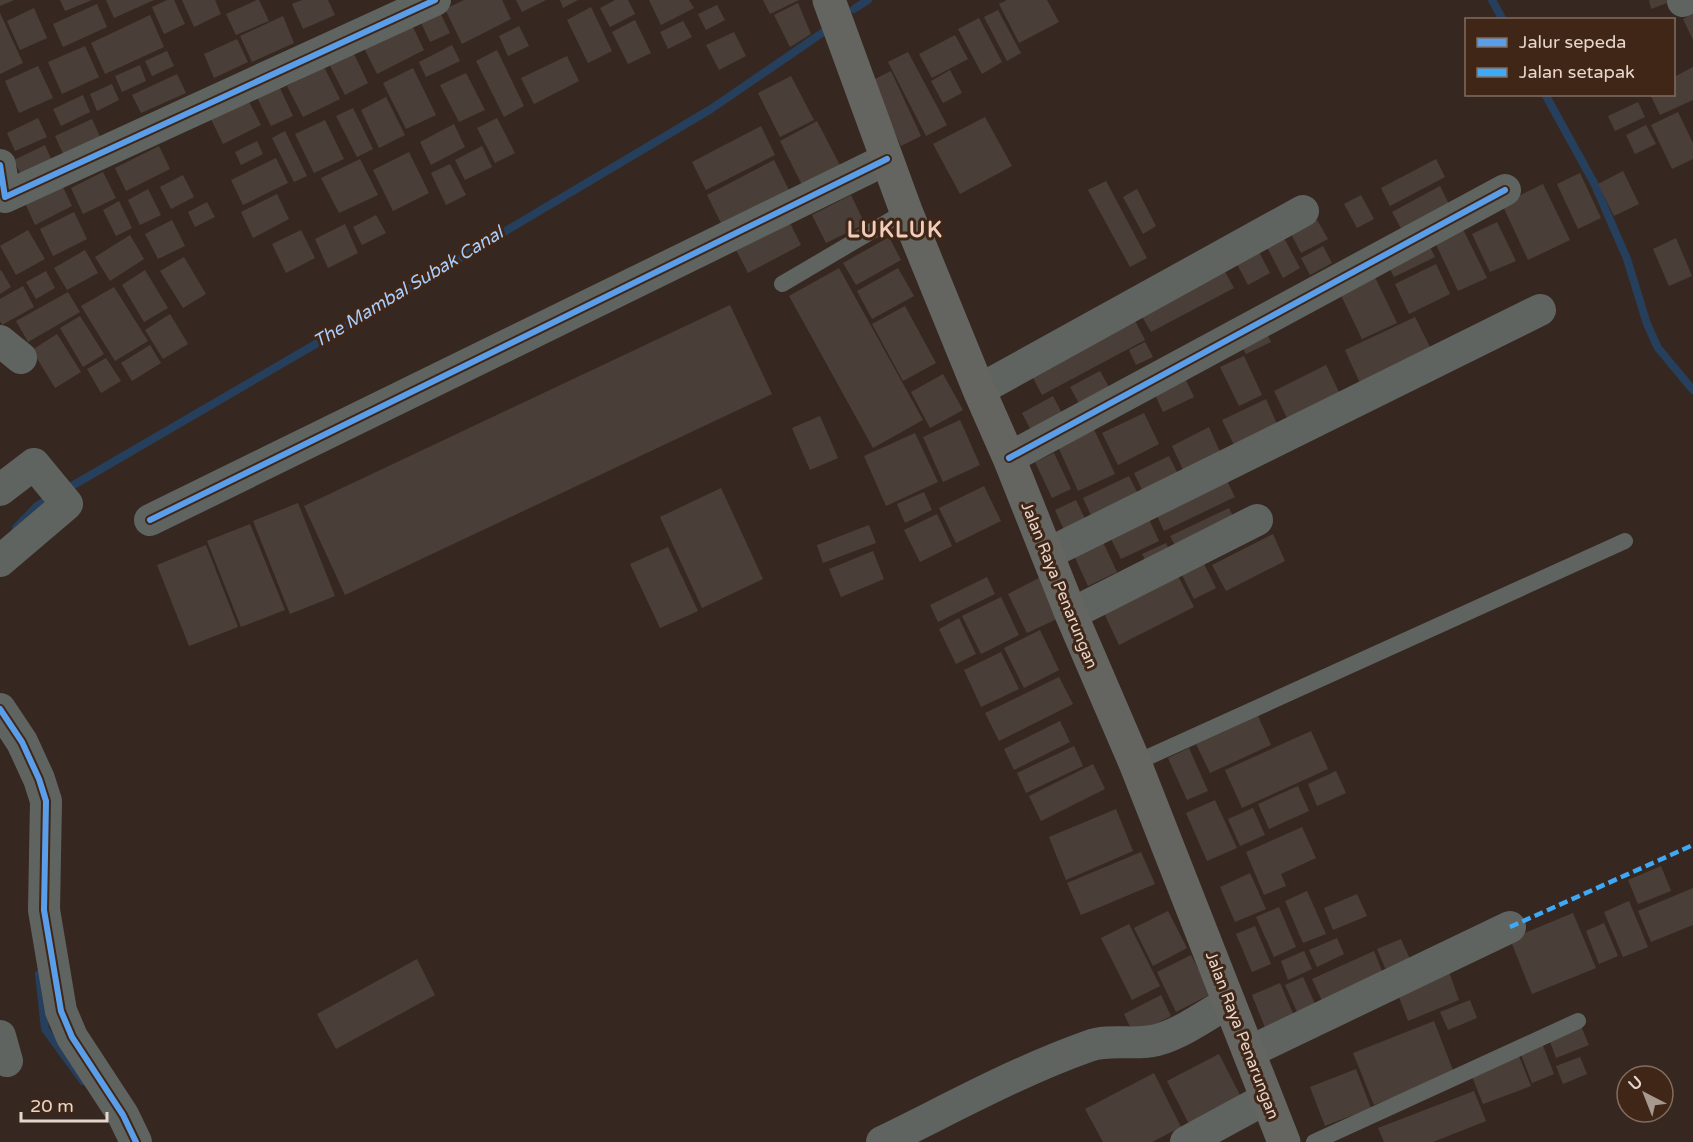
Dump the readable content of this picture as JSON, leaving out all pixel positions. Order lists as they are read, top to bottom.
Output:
{
  "streets": {
    "main road": ["Jalan Raya Penarungan"]
  },
  "districts": ["LUKLUK"],
  "water": ["The Mambal Subak Canal"],
  "legend": ["Jalur sepeda", "Jalan setapak"],
  "scale_bar": "20 m",
  "north": "top left"
}
